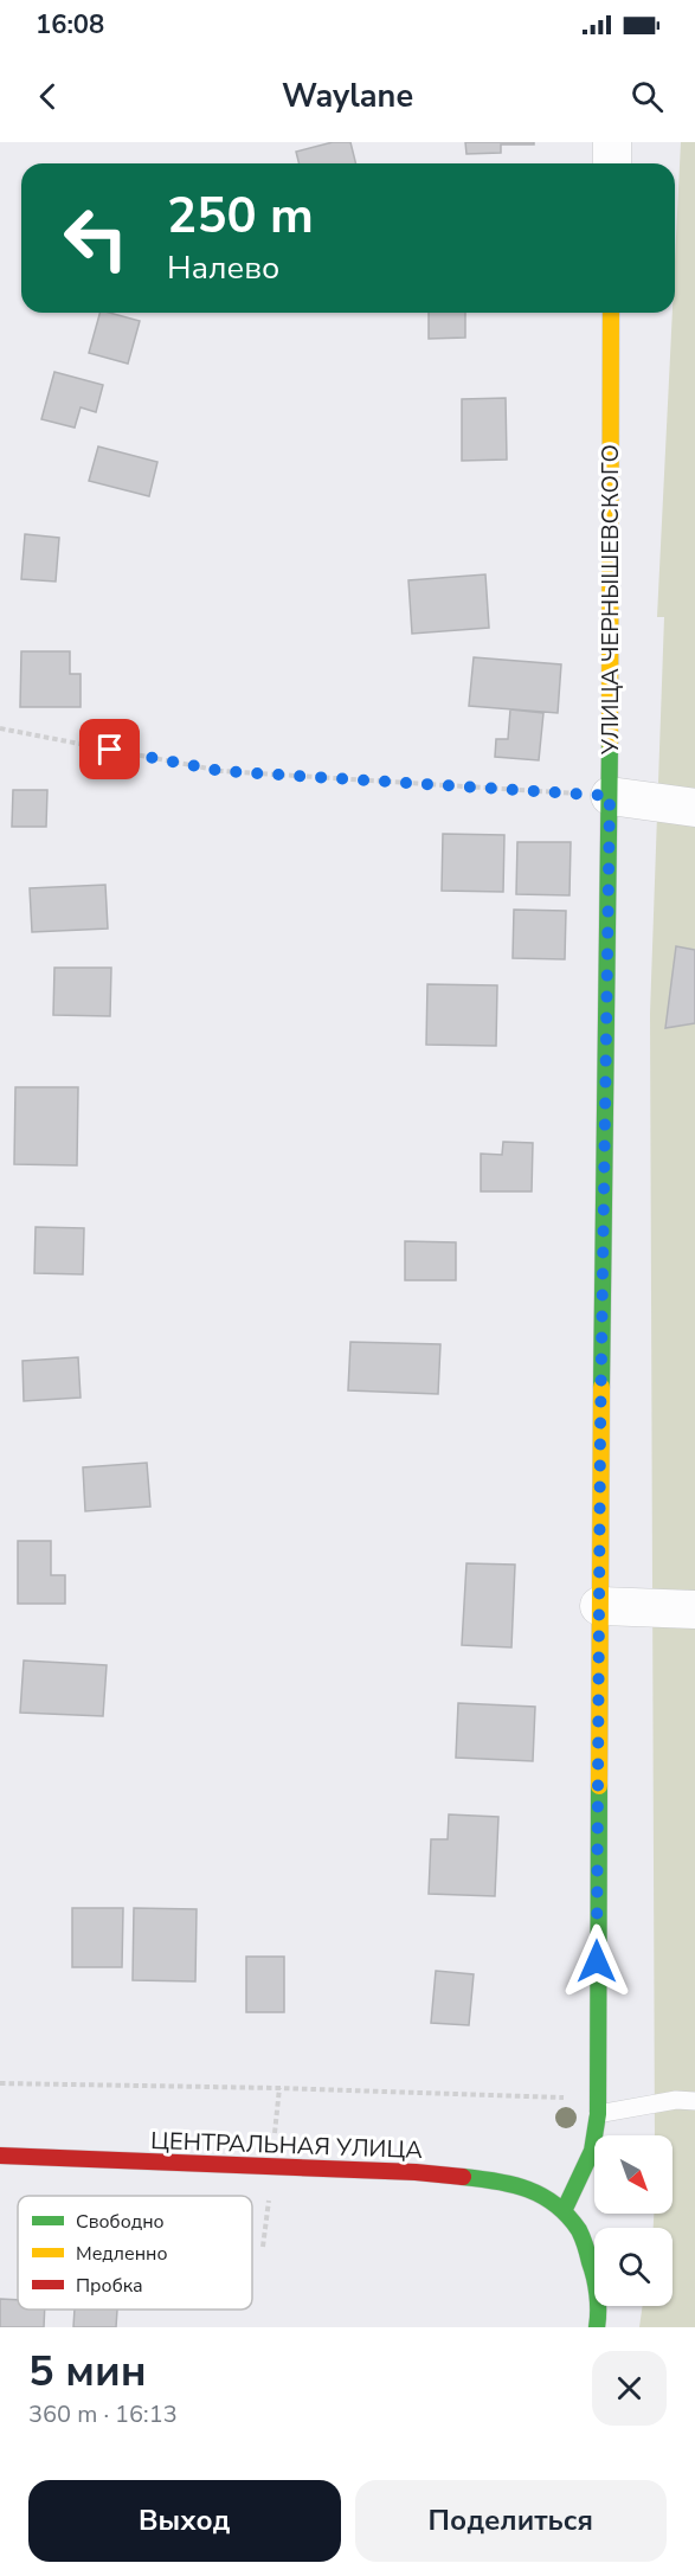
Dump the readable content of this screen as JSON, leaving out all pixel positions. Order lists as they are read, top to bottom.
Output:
{
  "streets": {
    "street": ["УЛИЦА ЧЕРНЫШЕВСКОГО", "ЦЕНТРАЛЬНАЯ УЛИЦА"]
  },
  "crossings": [
    ["УЛИЦА ЧЕРНЫШЕВСКОГО", "ЦЕНТРАЛЬНАЯ УЛИЦА"]
  ],
  "legend": ["Свободно", "Медленно", "Пробка"],
  "north": "bottom right",
  "page": {
    "status": "16:08",
    "header": "Waylane",
    "turn": ["250 m", "Налево"],
    "heading": ["5 мин", "360 m · 16:13"],
    "buttons": ["Выход", "Поделиться"]
  }
}
